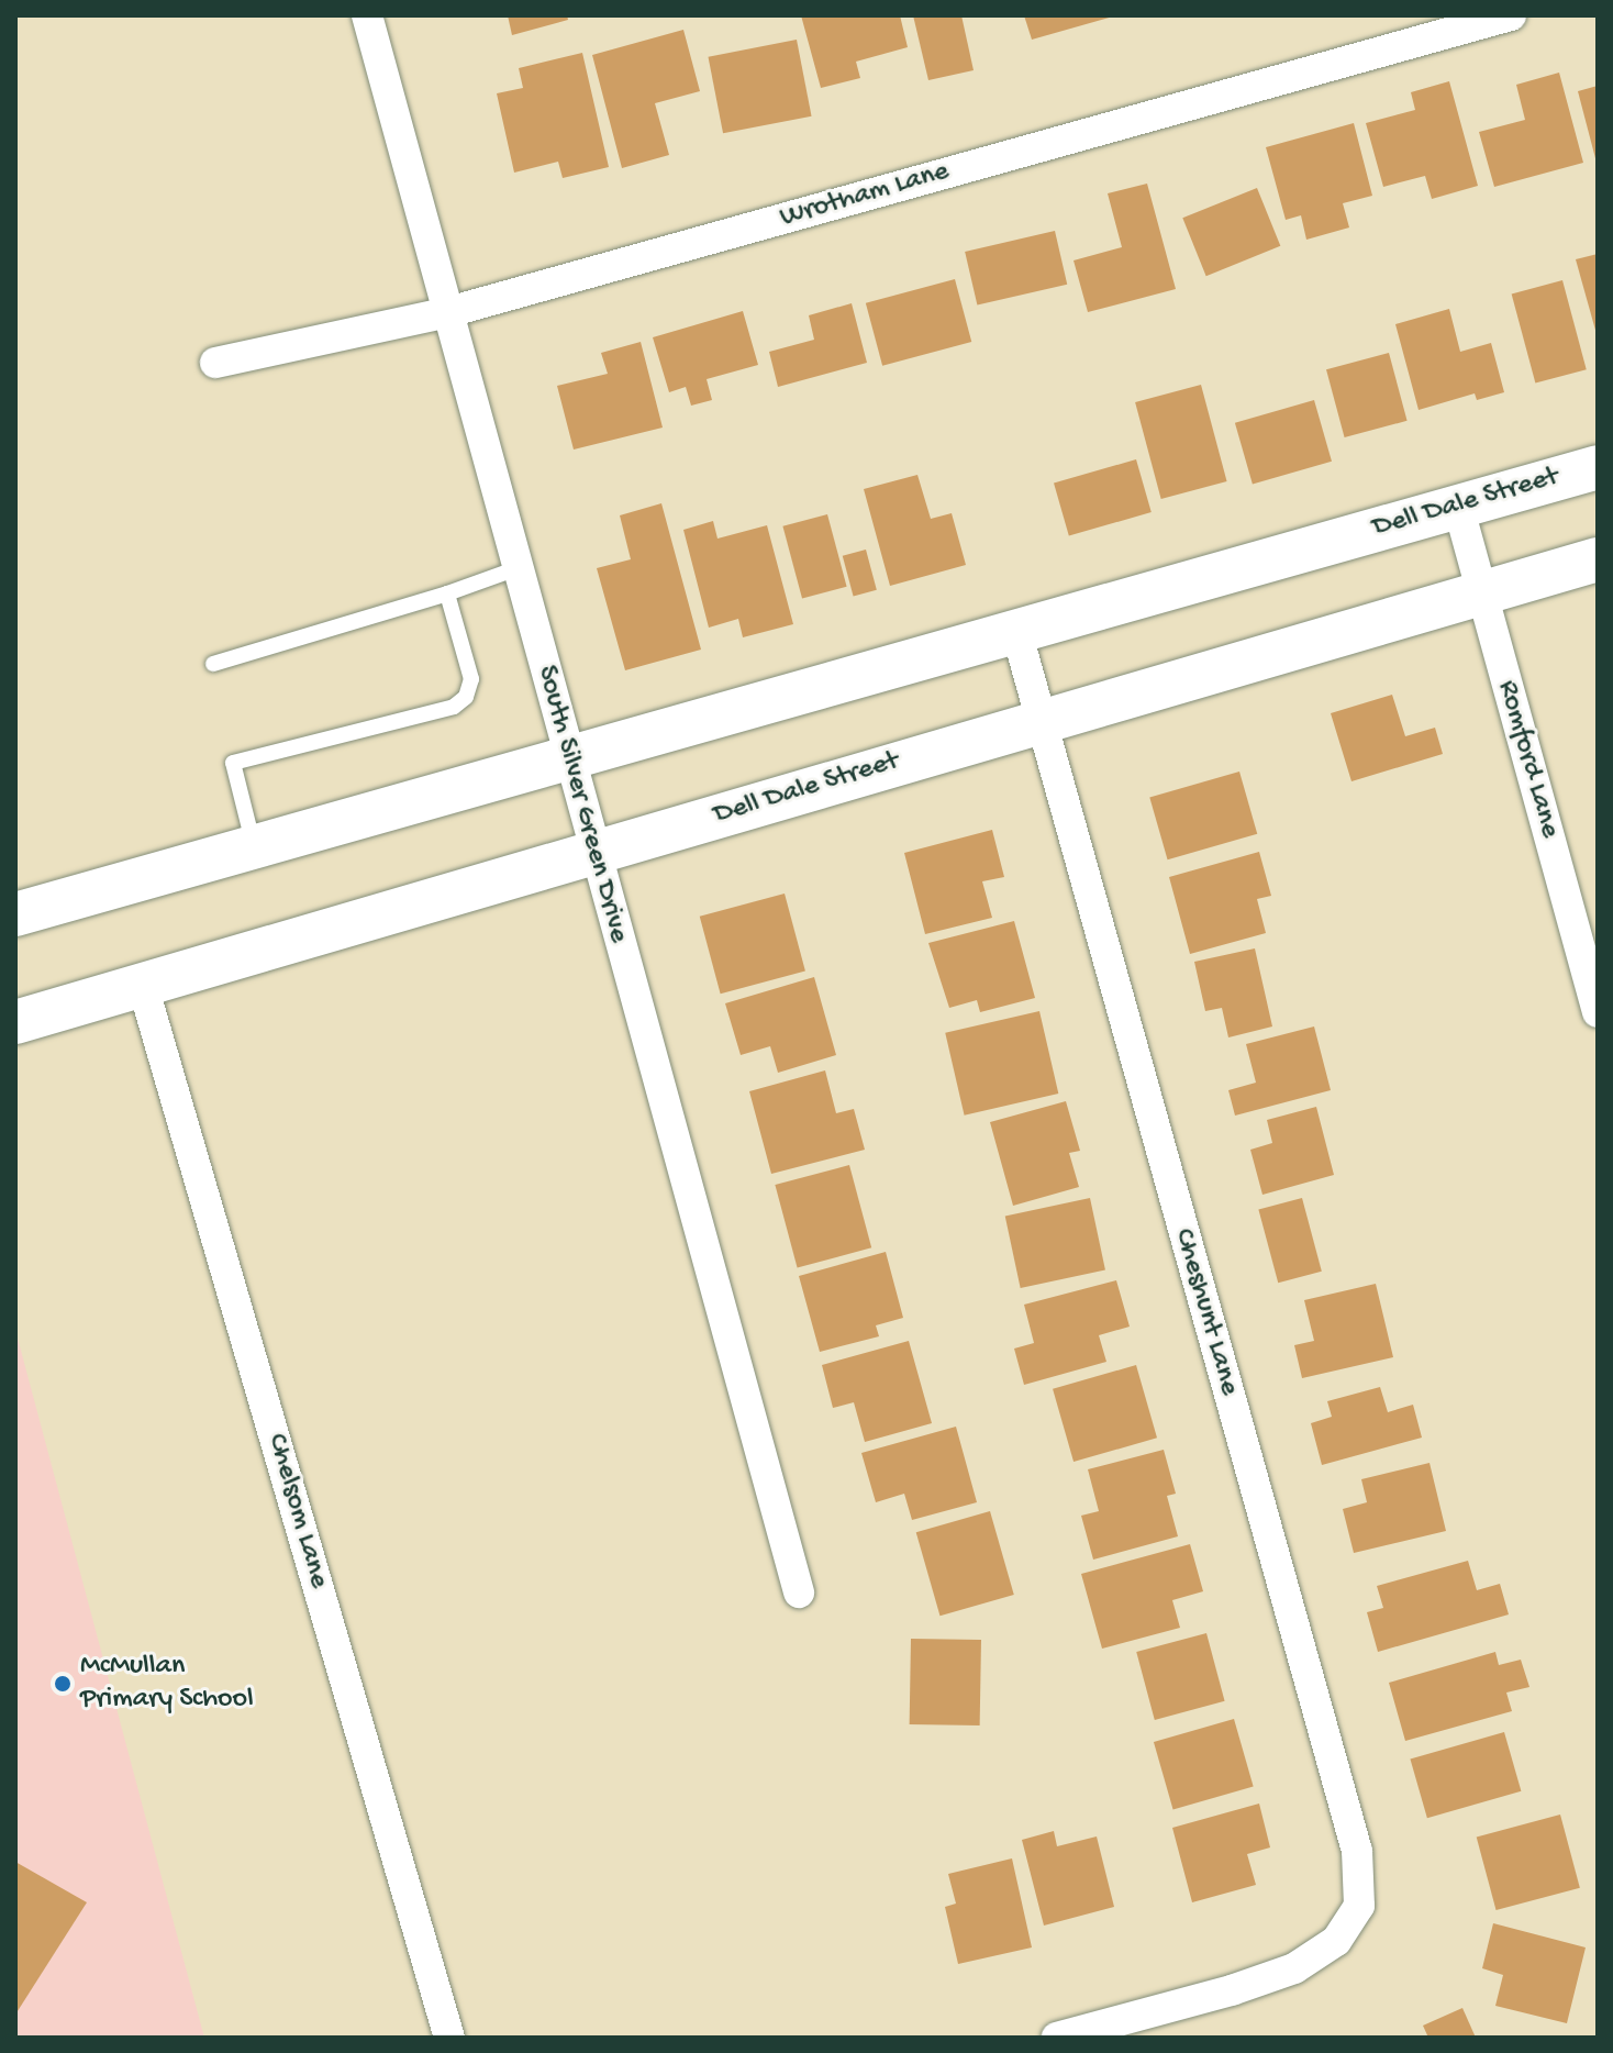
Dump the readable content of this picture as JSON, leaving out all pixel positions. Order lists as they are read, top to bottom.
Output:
{
  "streets": {
    "main road": ["Dell Dale Street"],
    "street": [
      "Wrotham Lane",
      "Romford Lane",
      "South Silver Green Drive",
      "Cheshunt Lane",
      "Chelsom Lane"
    ]
  },
  "crossings": [
    ["Wrotham Lane", "South Silver Green Drive"],
    ["Dell Dale Street", "Romford Lane"],
    ["Dell Dale Street", "South Silver Green Drive"],
    ["Dell Dale Street", "Cheshunt Lane"],
    ["Dell Dale Street", "Chelsom Lane"]
  ],
  "places": ["McMullan Primary School"]
}
